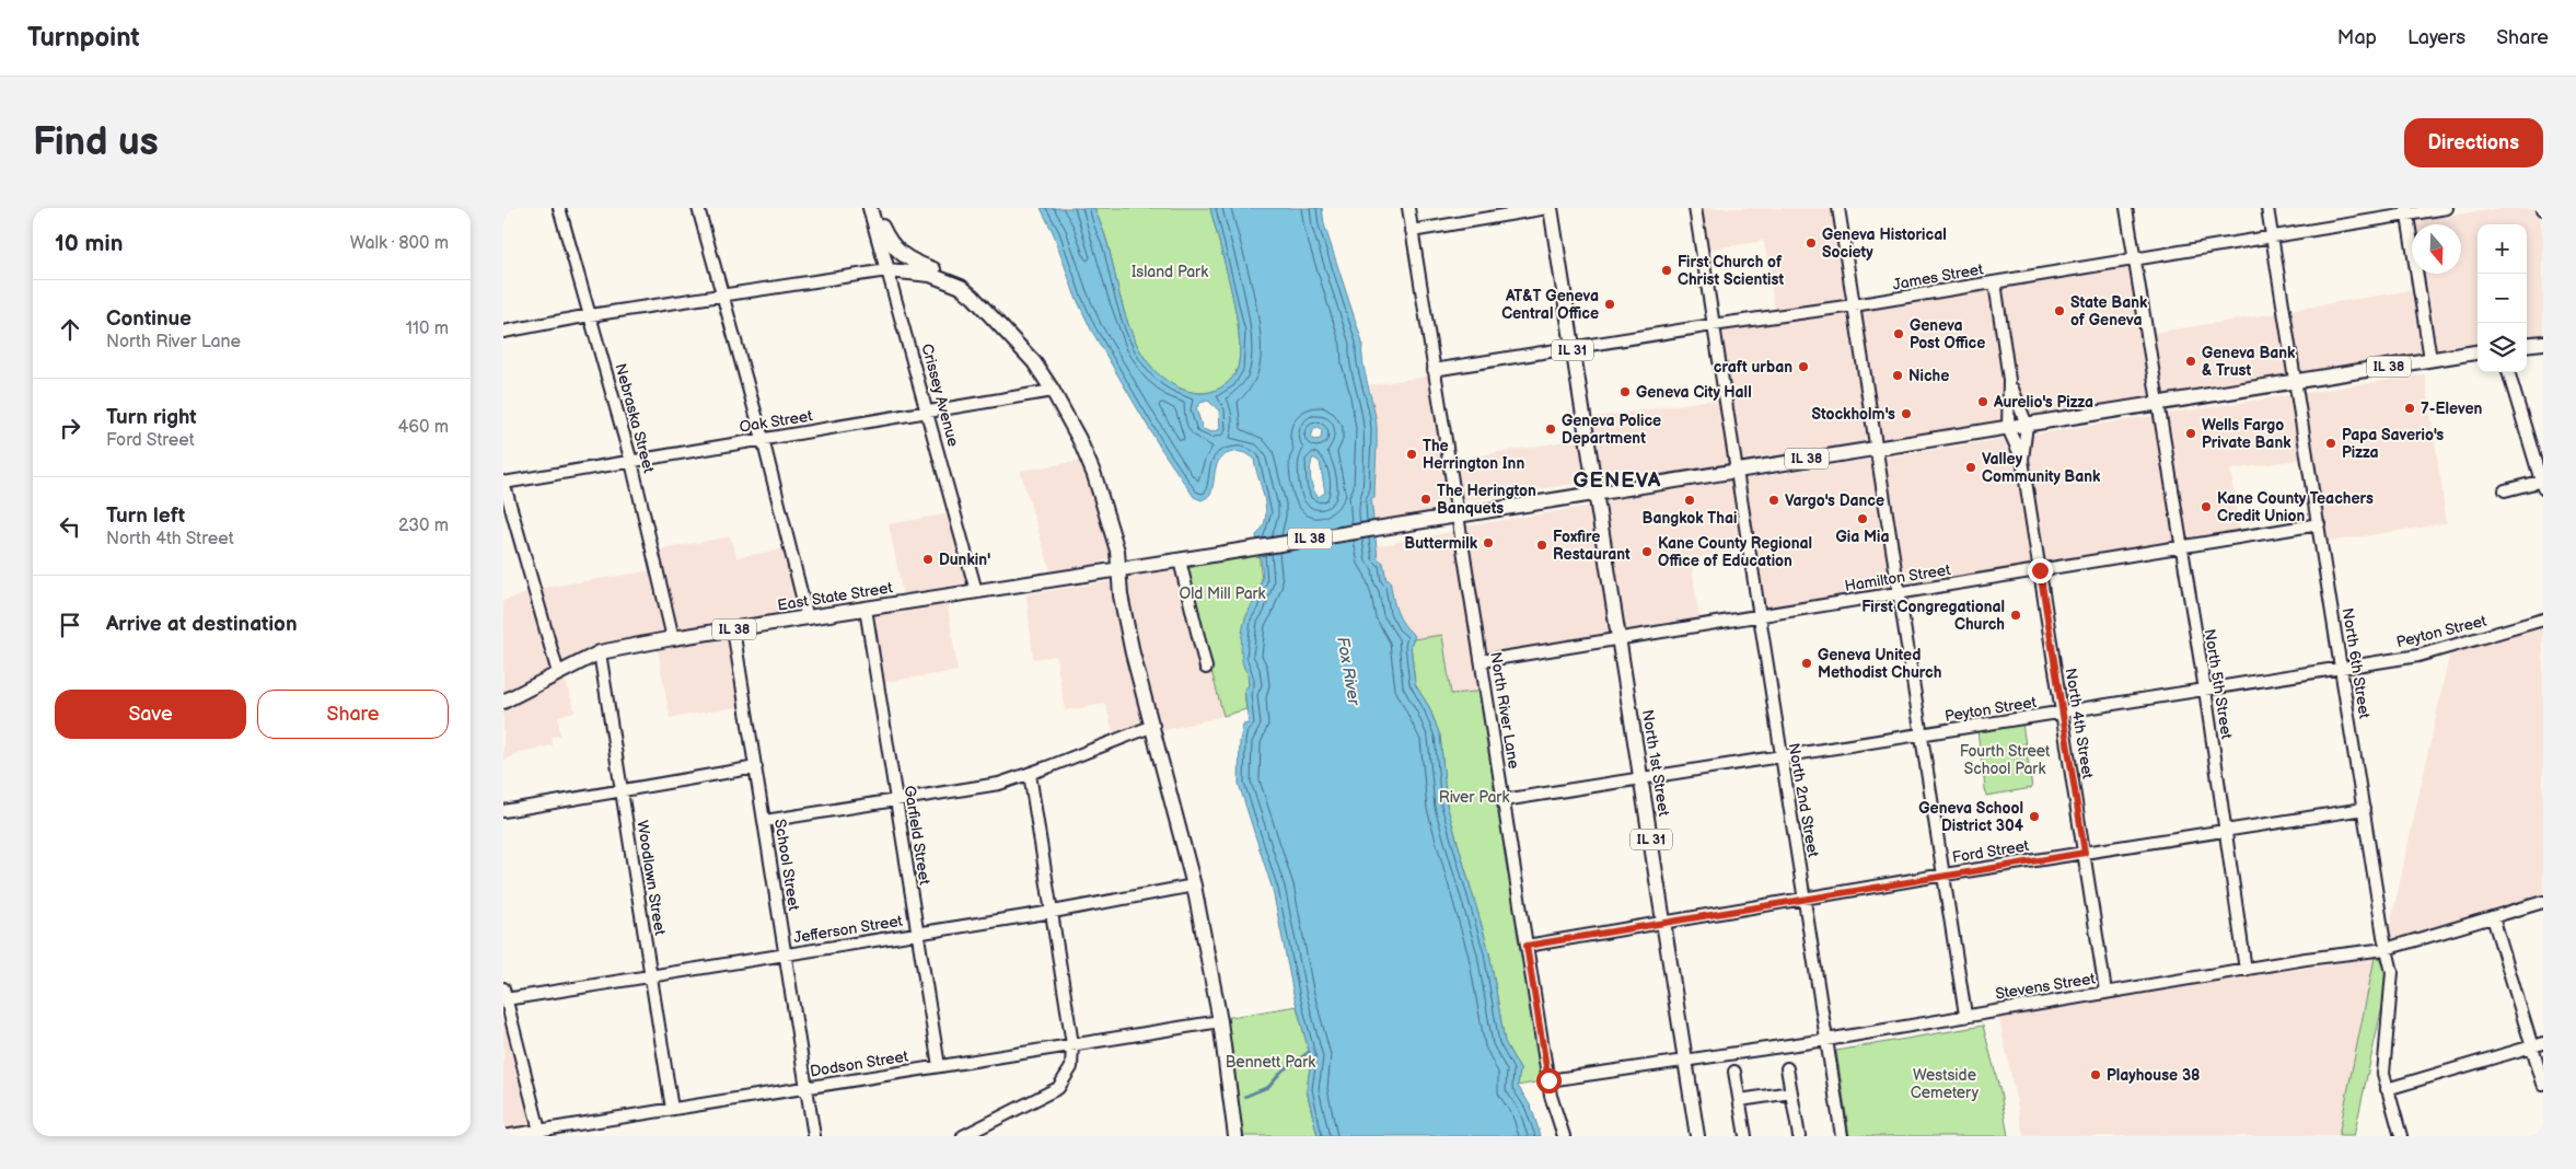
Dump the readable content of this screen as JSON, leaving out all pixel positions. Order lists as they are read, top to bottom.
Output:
{
  "streets": {
    "main road": [
      "IL 31",
      "IL 38",
      "Crissey Avenue",
      "East State Street",
      "North 1st Street"
    ],
    "street": [
      "James Street",
      "Nebraska Street",
      "Oak Street",
      "Hamilton Street",
      "Peyton Street",
      "North 6th Street",
      "North 5th Street",
      "North River Lane",
      "North 4th Street",
      "North 2nd Street",
      "Garfield Street",
      "Ford Street",
      "School Street",
      "Woodlawn Street",
      "Jefferson Street",
      "Stevens Street",
      "Dodson Street"
    ]
  },
  "crossings": [
    ["James Street", "IL 31"],
    ["James Street", "North 6th Street"],
    ["James Street", "North 5th Street"],
    ["James Street", "North River Lane"],
    ["James Street", "North 2nd Street"],
    ["IL 31", "IL 38"],
    ["IL 31", "North 1st Street"],
    ["IL 38", "East State Street"],
    ["IL 38", "North 6th Street"],
    ["IL 38", "North 5th Street"],
    ["IL 38", "North River Lane"],
    ["IL 38", "North 4th Street"],
    ["IL 38", "North 1st Street"],
    ["IL 38", "North 2nd Street"],
    ["Crissey Avenue", "Oak Street"],
    ["Crissey Avenue", "East State Street"],
    ["Nebraska Street", "Oak Street"],
    ["Nebraska Street", "East State Street"],
    ["Hamilton Street", "North 6th Street"],
    ["Hamilton Street", "North 5th Street"],
    ["Hamilton Street", "North River Lane"],
    ["Hamilton Street", "North 4th Street"],
    ["Hamilton Street", "North 1st Street"],
    ["Hamilton Street", "North 2nd Street"],
    ["East State Street", "Garfield Street"],
    ["East State Street", "School Street"],
    ["East State Street", "Woodlawn Street"],
    ["Peyton Street", "North 6th Street"],
    ["Peyton Street", "North 5th Street"],
    ["Peyton Street", "North River Lane"],
    ["Peyton Street", "North 4th Street"],
    ["Peyton Street", "North 1st Street"],
    ["Peyton Street", "North 2nd Street"],
    ["North 6th Street", "Ford Street"],
    ["North 6th Street", "Stevens Street"],
    ["North 5th Street", "Ford Street"],
    ["North 5th Street", "Stevens Street"],
    ["North River Lane", "Ford Street"],
    ["North River Lane", "Stevens Street"],
    ["North 4th Street", "Ford Street"],
    ["North 4th Street", "Stevens Street"],
    ["North 1st Street", "Ford Street"],
    ["North 1st Street", "Stevens Street"],
    ["North 2nd Street", "Ford Street"],
    ["North 2nd Street", "Stevens Street"],
    ["Garfield Street", "Jefferson Street"],
    ["Garfield Street", "Dodson Street"],
    ["School Street", "Jefferson Street"],
    ["School Street", "Dodson Street"],
    ["Woodlawn Street", "Jefferson Street"],
    ["Woodlawn Street", "Dodson Street"]
  ],
  "districts": ["GENEVA"],
  "water": ["Fox River"],
  "parks": [
    "Island Park",
    "Old Mill Park",
    "Fourth Street School Park",
    "River Park",
    "Bennett Park",
    "Westside Cemetery"
  ],
  "places": [
    "Geneva Historical Society",
    "First Church of Christ Scientist",
    "AT&T Geneva Central Office",
    "State Bank of Geneva",
    "Geneva Post Office",
    "Geneva Bank & Trust",
    "craft urban",
    "Niche",
    "Geneva City Hall",
    "Aurelio's Pizza",
    "7-Eleven",
    "Stockholm's",
    "Geneva Police Department",
    "Wells Fargo Private Bank",
    "Papa Saverio's Pizza",
    "The Herrington Inn",
    "Valley Community Bank",
    "The Herington Banquets",
    "Bangkok Thai",
    "Vargo's Dance",
    "Kane County Teachers Credit Union",
    "Gia Mia",
    "Buttermilk",
    "Foxfire Restaurant",
    "Kane County Regional Office of Education",
    "Dunkin'",
    "First Congregational Church",
    "Geneva United Methodist Church",
    "Geneva School District 304",
    "Playhouse 38"
  ],
  "north": "bottom",
  "page": {
    "header": "Turnpoint",
    "nav": ["Map", "Layers", "Share"],
    "buttons": [
      "Directions",
      ["Save", "Share"]
    ],
    "title": "Find us",
    "heading": ["10 min", "Walk · 800 m"],
    "map_buttons": ["+", "−"],
    "list": [
      ["Continue", "North River Lane", "110 m"],
      ["Turn right", "Ford Street", "460 m"],
      ["Turn left", "North 4th Street", "230 m"],
      "Arrive at destination"
    ]
  }
}
